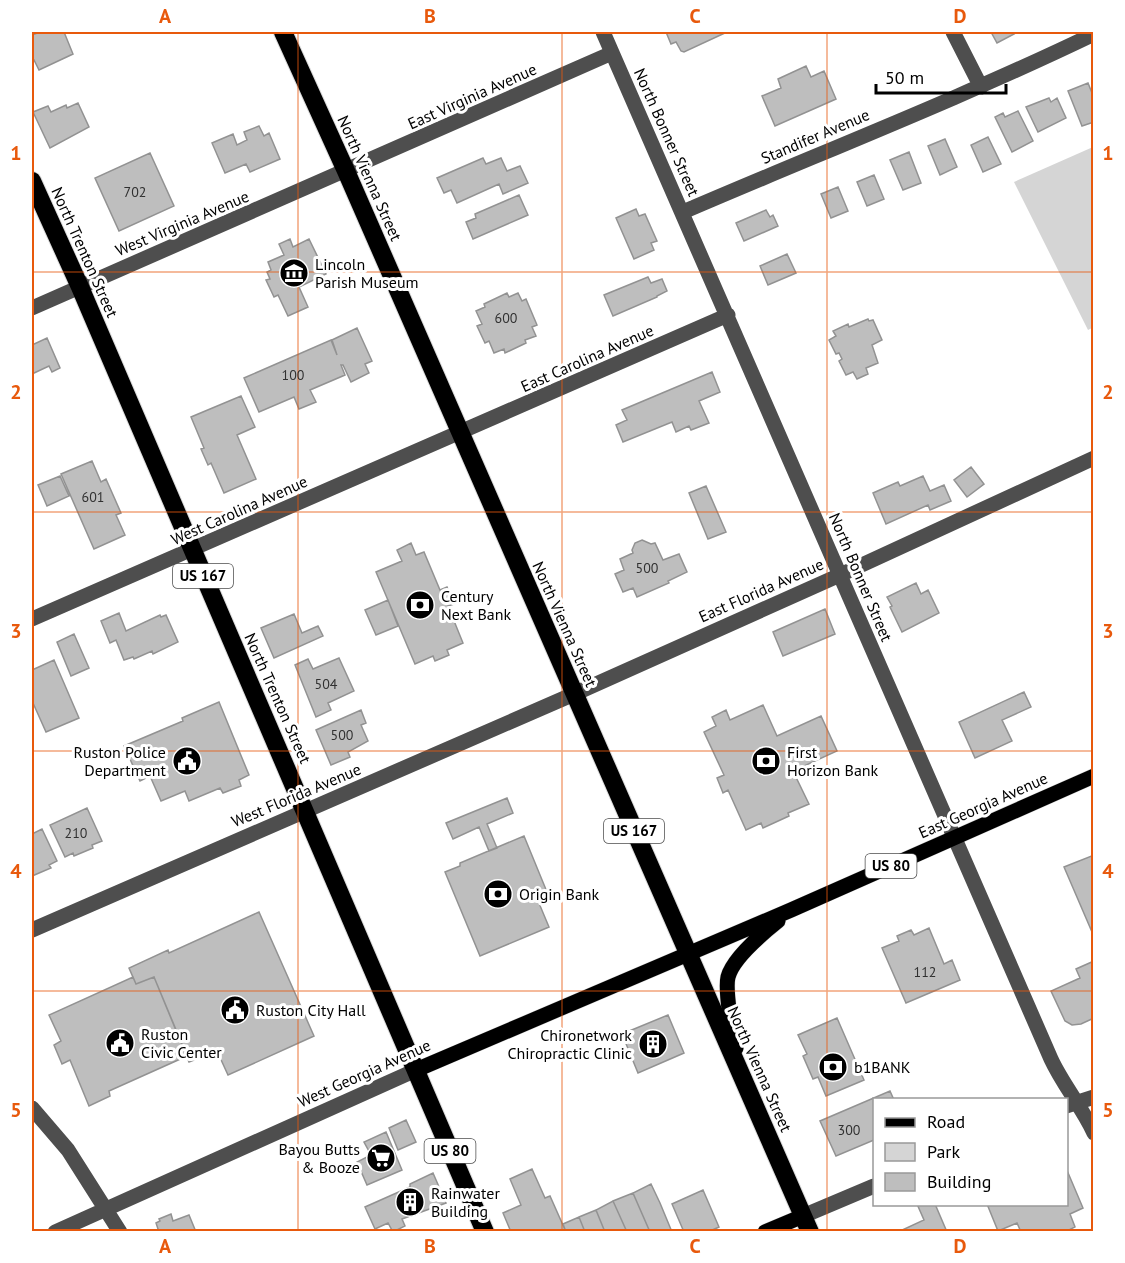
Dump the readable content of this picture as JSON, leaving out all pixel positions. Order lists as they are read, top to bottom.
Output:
{
  "streets": {
    "highway": [
      "North Vienna Street",
      "North Trenton Street",
      "US 167",
      "US 80"
    ],
    "main road": ["East Georgia Avenue", "West Georgia Avenue"],
    "street": [
      "East Virginia Avenue",
      "North Bonner Street",
      "Standifer Avenue",
      "West Virginia Avenue",
      "East Carolina Avenue",
      "West Carolina Avenue",
      "East Florida Avenue",
      "West Florida Avenue"
    ]
  },
  "crossings": [
    ["East Virginia Avenue", "North Bonner Street"],
    ["East Virginia Avenue", "North Vienna Street"],
    ["East Virginia Avenue", "West Virginia Avenue"],
    ["North Bonner Street", "Standifer Avenue"],
    ["North Bonner Street", "East Carolina Avenue"],
    ["North Bonner Street", "East Florida Avenue"],
    ["North Bonner Street", "East Georgia Avenue"],
    ["North Vienna Street", "West Virginia Avenue"],
    ["North Vienna Street", "East Carolina Avenue"],
    ["North Vienna Street", "West Carolina Avenue"],
    ["North Vienna Street", "East Florida Avenue"],
    ["North Vienna Street", "West Florida Avenue"],
    ["North Vienna Street", "East Georgia Avenue"],
    ["North Vienna Street", "West Georgia Avenue"],
    ["West Virginia Avenue", "North Trenton Street"],
    ["North Trenton Street", "West Carolina Avenue"],
    ["North Trenton Street", "West Florida Avenue"],
    ["North Trenton Street", "West Georgia Avenue"],
    ["East Carolina Avenue", "West Carolina Avenue"],
    ["East Florida Avenue", "West Florida Avenue"],
    ["East Georgia Avenue", "West Georgia Avenue"]
  ],
  "places": {
    "museum": ["Lincoln Parish Museum"],
    "bank": [
      "Century Next Bank",
      "First Horizon Bank",
      "Origin Bank",
      "b1BANK"
    ],
    "public building": ["Ruston Police Department", "Ruston City Hall", "Ruston Civic Center"],
    "building": ["Chironetwork Chiropractic Clinic", "Rainwater Building"],
    "supermarket": ["Bayou Butts & Booze"]
  },
  "house_numbers": [
    "702",
    "600",
    "100",
    "601",
    "500",
    "504",
    "500",
    "210",
    "112",
    "300"
  ],
  "legend": ["Road", "Park", "Building"],
  "scale_bar": "50 m",
  "grid": {
    "columns": [
      "A",
      "B",
      "C",
      "D"
    ],
    "rows": [
      "1",
      "2",
      "3",
      "4",
      "5"
    ]
  }
}
